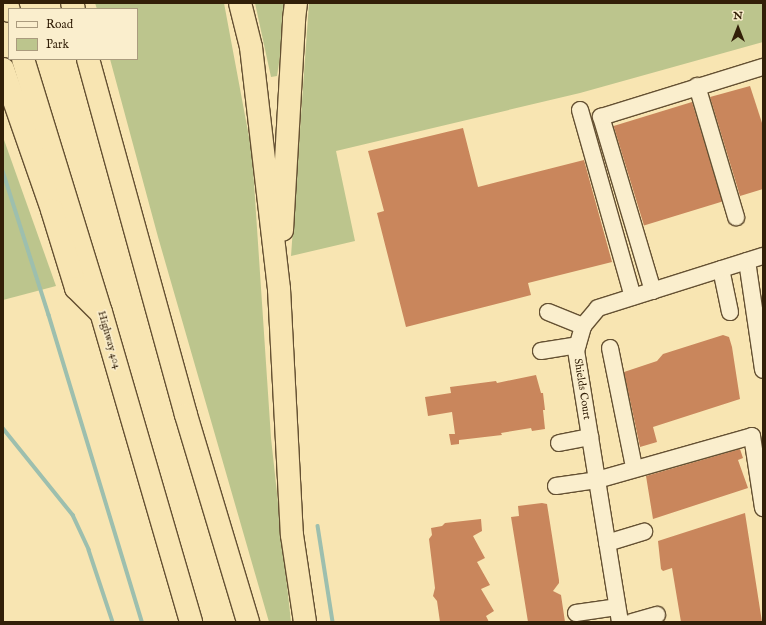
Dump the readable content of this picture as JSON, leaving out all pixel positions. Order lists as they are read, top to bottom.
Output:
{
  "streets": {
    "highway": ["Highway 404"],
    "street": ["Shields Court"]
  },
  "legend": ["Road", "Park"],
  "north": "top"
}
